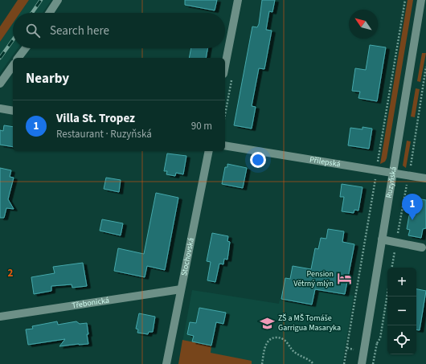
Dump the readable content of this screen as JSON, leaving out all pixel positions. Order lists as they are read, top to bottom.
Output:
{
  "streets": {
    "street": [
      "Přílepská",
      "Ruzyňská",
      "Stochovská",
      "Třebonická"
    ]
  },
  "crossings": [
    ["Přílepská", "Ruzyňská"],
    ["Stochovská", "Třebonická"]
  ],
  "places": {
    "hotel": ["Pension Větrný mlýn"],
    "school or university": ["ZŠ a MŠ Tomáše Garrigua Masaryka"]
  },
  "north": "top left",
  "page": {
    "search": "Search here",
    "heading": "Nearby",
    "list": [
      {
        "mark": "1",
        "name": "Villa St. Tropez",
        "note": "Restaurant · Ruzyňská",
        "value": "90 m"
      }
    ],
    "pins": "1",
    "map_buttons": ["+", "−"]
  },
  "grid": {
    "rows": ["2"]
  }
}
